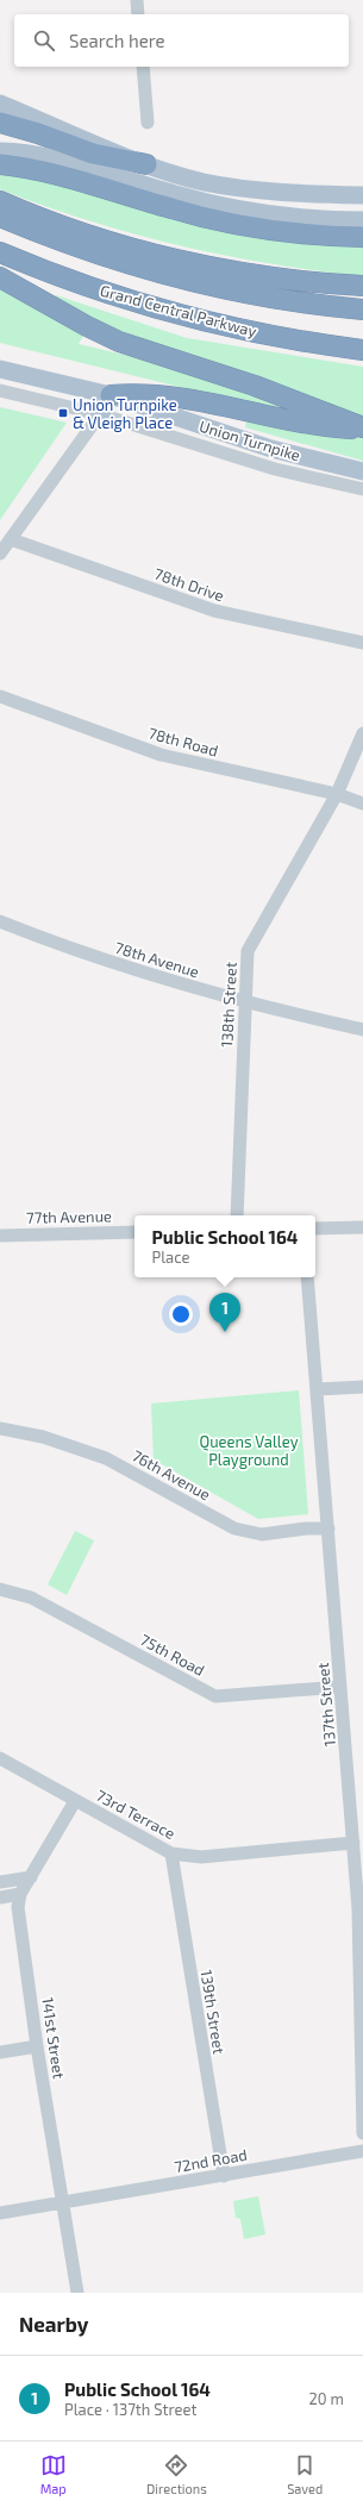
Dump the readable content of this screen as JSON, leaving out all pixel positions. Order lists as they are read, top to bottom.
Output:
{
  "streets": {
    "highway": ["Grand Central Parkway"],
    "main road": ["Union Turnpike"],
    "street": [
      "78th Drive",
      "78th Road",
      "78th Avenue",
      "138th Street",
      "77th Avenue",
      "76th Avenue",
      "75th Road",
      "137th Street",
      "73rd Terrace",
      "139th Street",
      "141st Street",
      "72nd Road"
    ]
  },
  "crossings": [
    ["78th Road", "138th Street"],
    ["78th Avenue", "138th Street"],
    ["76th Avenue", "137th Street"],
    ["75th Road", "137th Street"],
    ["137th Street", "73rd Terrace"],
    ["73rd Terrace", "139th Street"],
    ["139th Street", "72nd Road"],
    ["141st Street", "72nd Road"]
  ],
  "parks": ["Queens Valley Playground"],
  "places": {
    "transit": ["Union Turnpike & Vleigh Place"]
  },
  "page": {
    "search": "Search here",
    "popup": ["Public School 164", "Place"],
    "pins": "1",
    "heading": "Nearby",
    "list": [
      {
        "mark": "1",
        "name": "Public School 164",
        "note": "Place · 137th Street",
        "value": "20 m"
      }
    ],
    "nav": ["Map", "Directions", "Saved"]
  }
}
